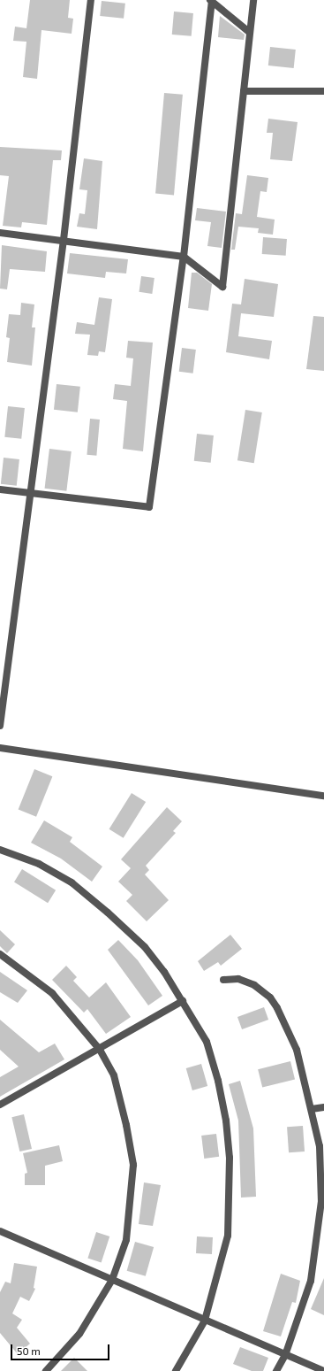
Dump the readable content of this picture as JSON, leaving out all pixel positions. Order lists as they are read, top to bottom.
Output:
{
  "scale_bar": "50 m"
}
